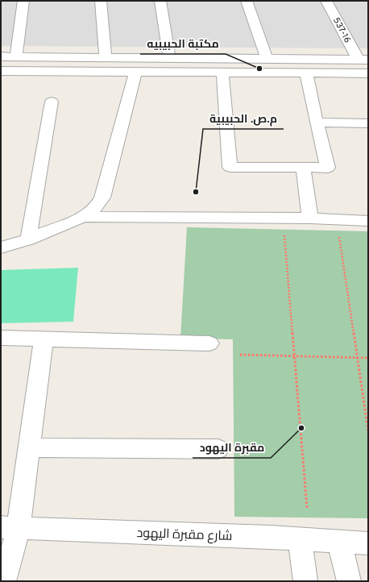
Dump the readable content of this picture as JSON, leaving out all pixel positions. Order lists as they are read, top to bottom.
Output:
{
  "streets": {
    "street": ["537-16", "شارع مقبرة اليهود"]
  },
  "places": ["مكتبة الحبيبيه", "م.ص. الحبيبية", "مقبرة اليهود"]
}
